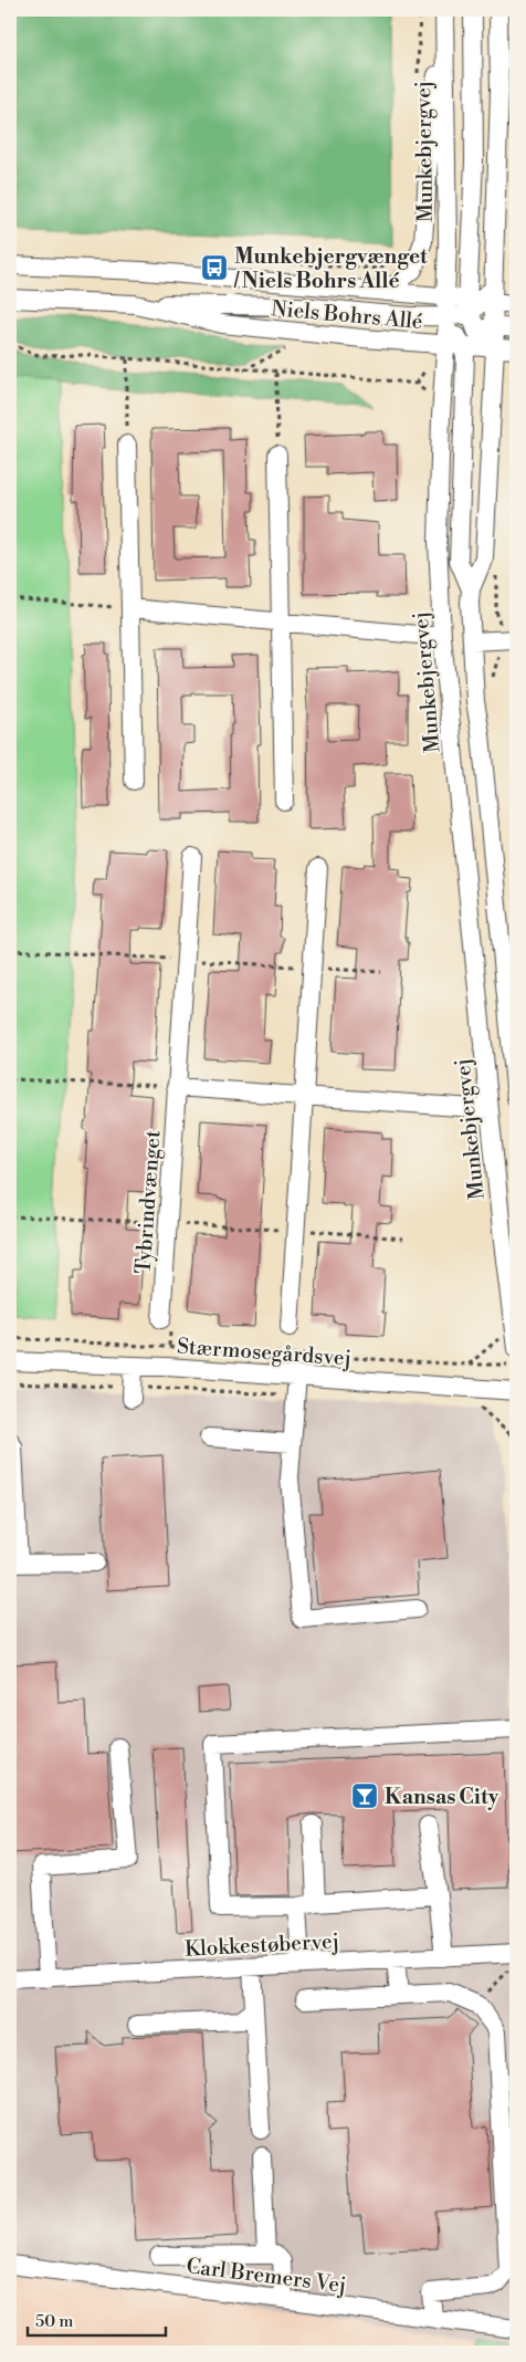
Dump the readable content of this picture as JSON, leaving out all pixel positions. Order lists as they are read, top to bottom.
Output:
{
  "streets": {
    "street": [
      "Munkebjergvej",
      "Niels Bohrs Allé",
      "Tybrindvænget",
      "Stærmosegårdsvej",
      "Klokkestøbervej",
      "Carl Bremers Vej"
    ]
  },
  "crossings": [
    ["Munkebjergvej", "Niels Bohrs Allé"]
  ],
  "places": {
    "bus stop": ["Munkebjergvænget / Niels Bohrs Allé"],
    "bar": ["Kansas City"]
  },
  "scale_bar": "50 m"
}
